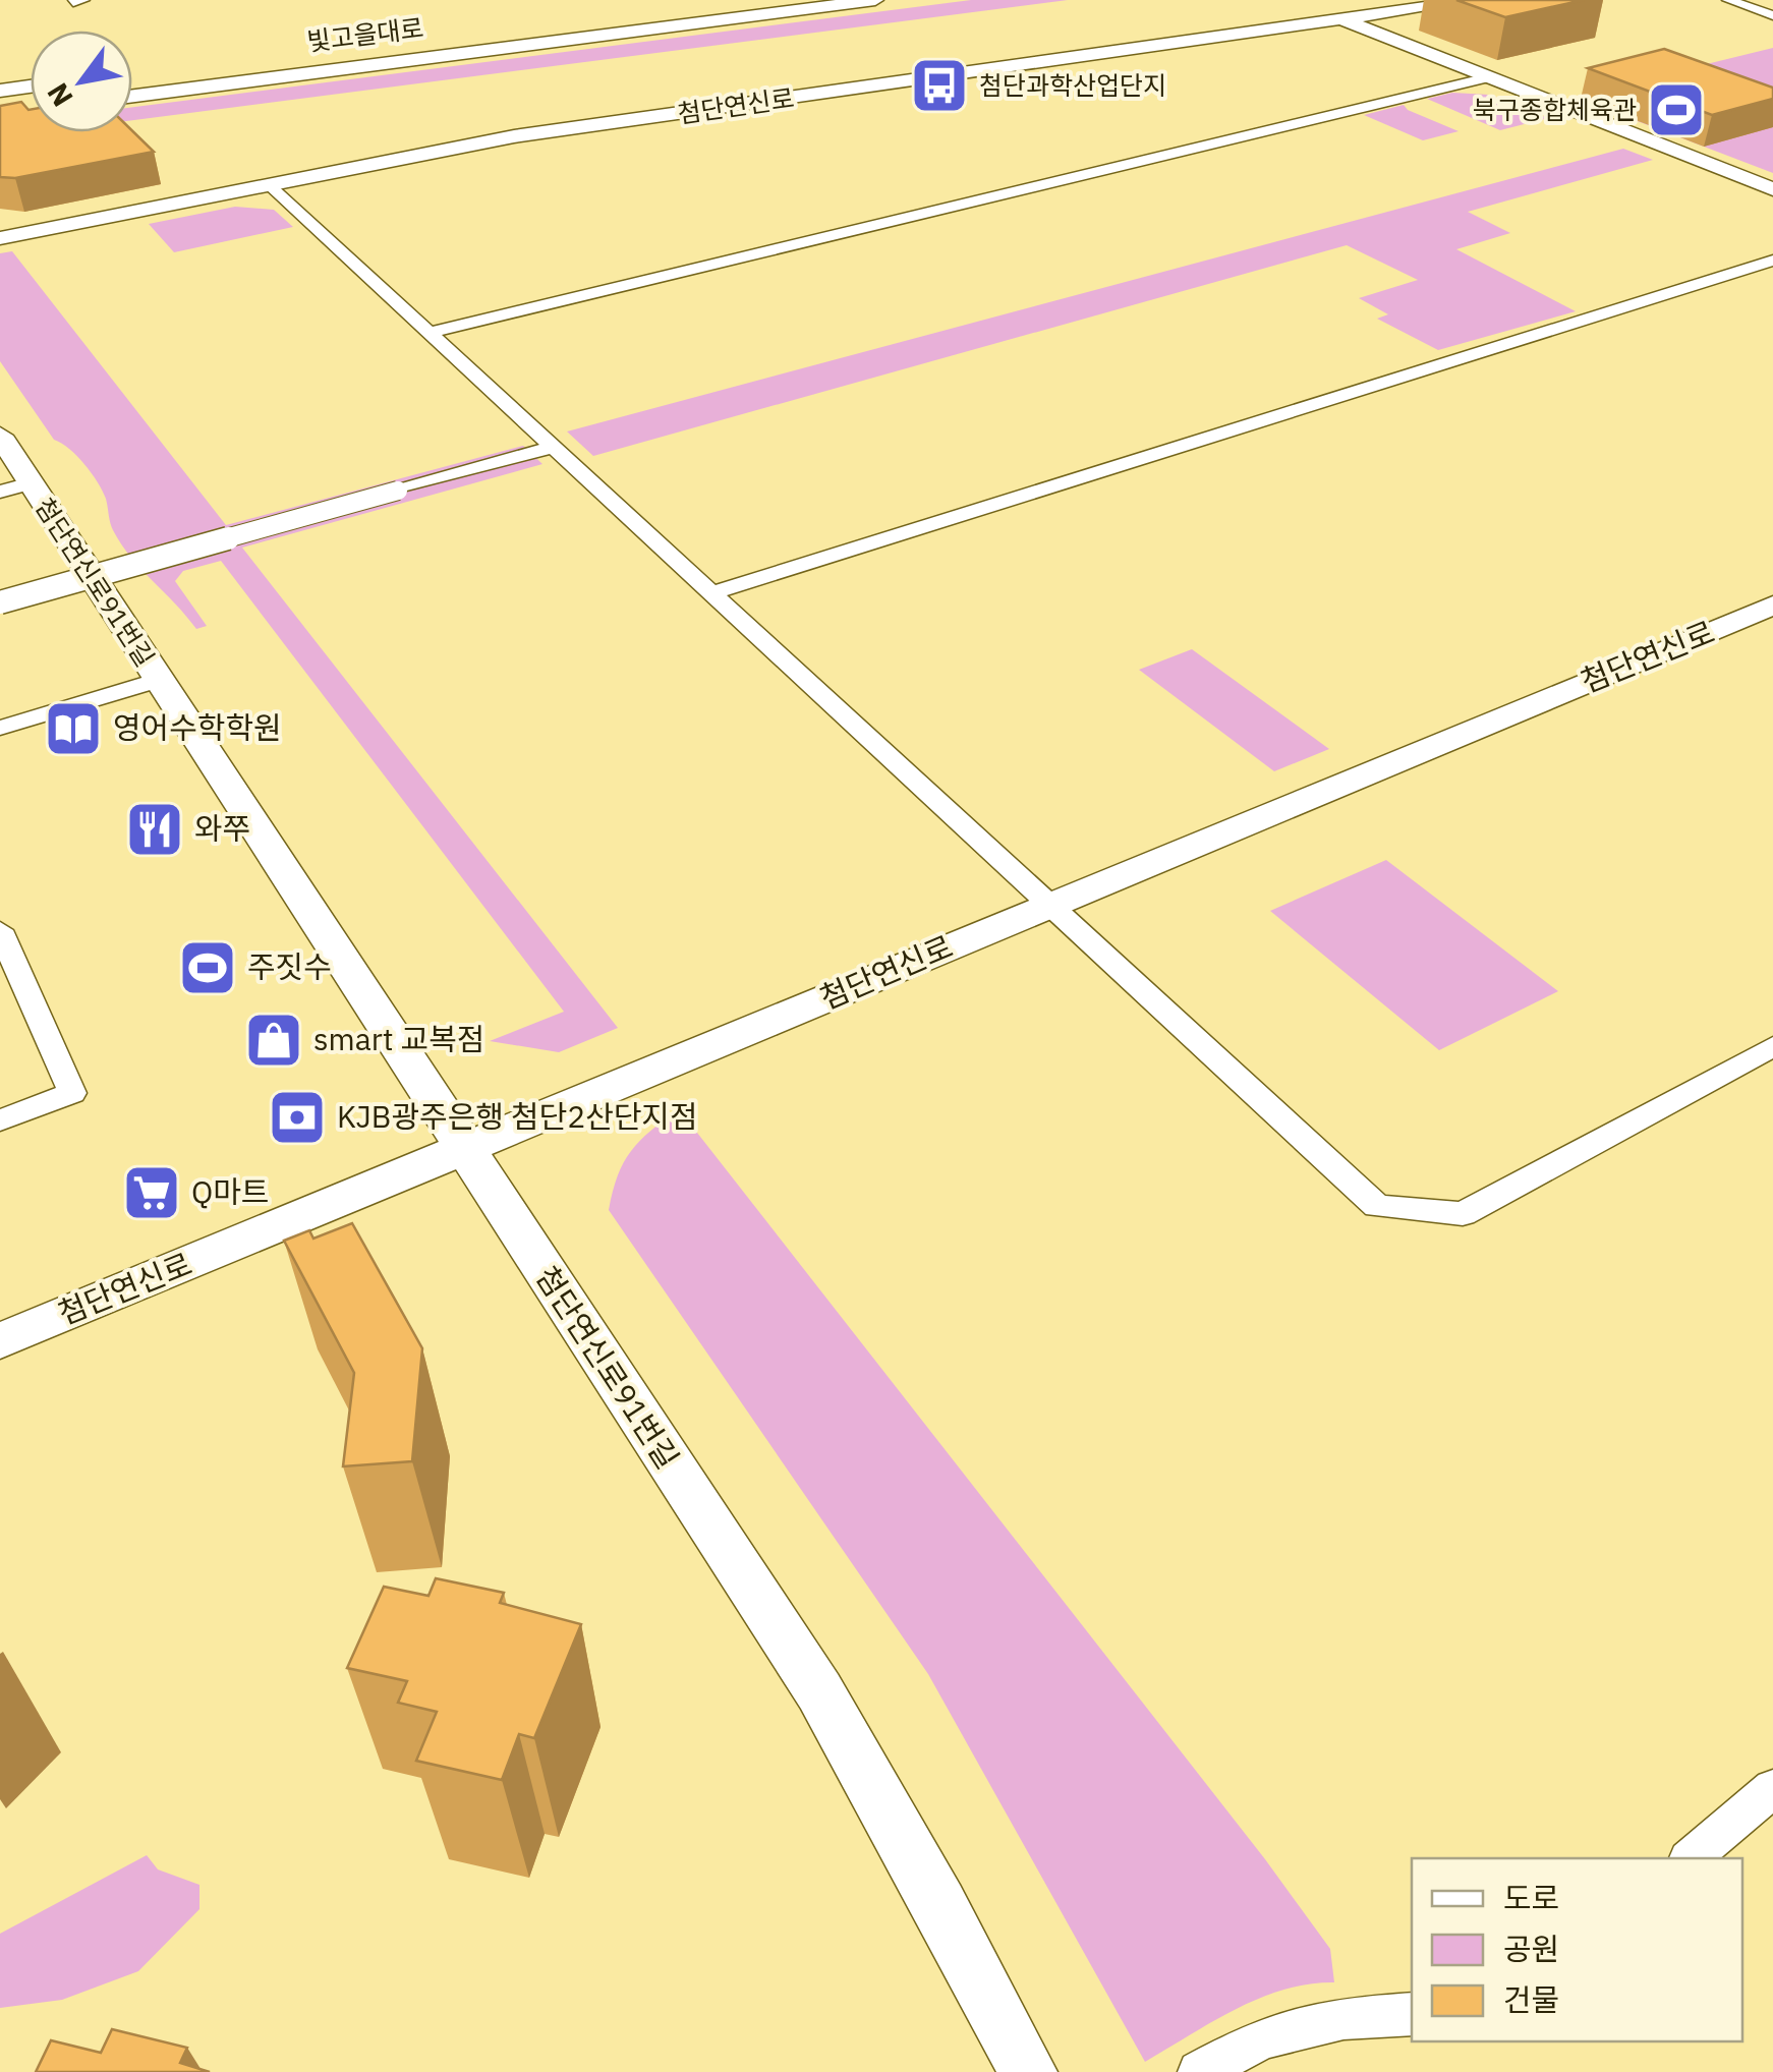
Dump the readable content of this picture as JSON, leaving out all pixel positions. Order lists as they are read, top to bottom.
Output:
{
  "streets": {
    "street": ["빛고을대로", "첨단연신로", "첨단연신로91번길"]
  },
  "crossings": [
    ["첨단연신로", "첨단연신로91번길"]
  ],
  "places": {
    "bus stop": ["첨단과학산업단지"],
    "sports": ["북구종합체육관", "주짓수"],
    "library": ["영어수학학원"],
    "restaurant": ["와쭈"],
    "shop": ["smart 교복점"],
    "bank": ["KJB광주은행 첨단2산단지점"],
    "supermarket": ["Q마트"]
  },
  "legend": ["도로", "공원", "건물"],
  "north": "bottom left"
}
